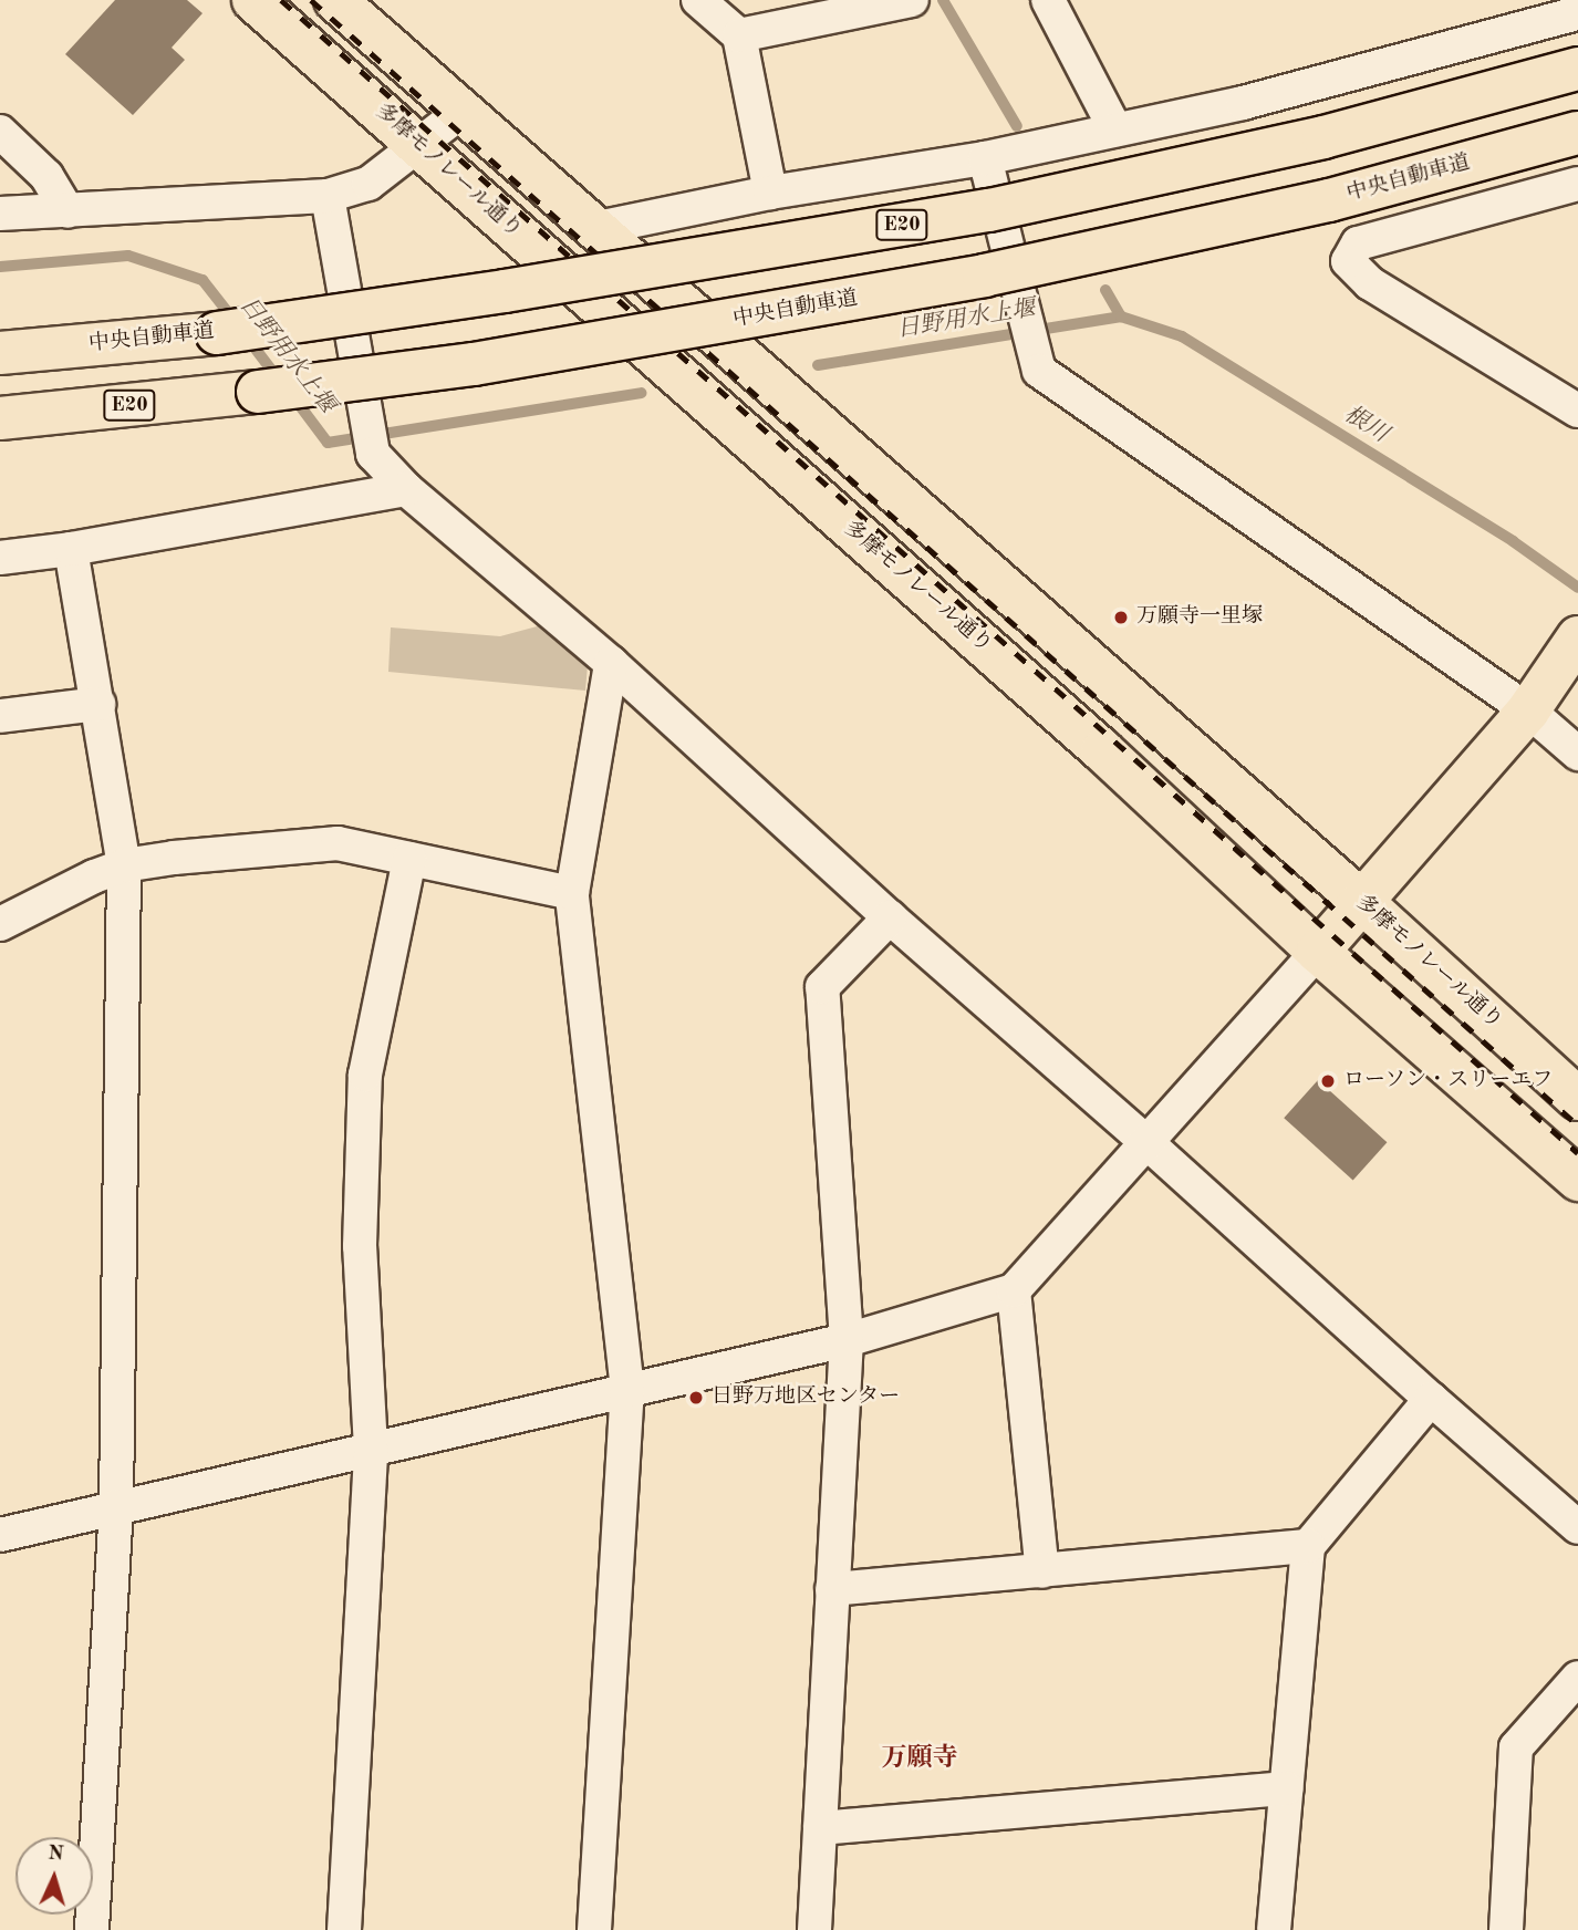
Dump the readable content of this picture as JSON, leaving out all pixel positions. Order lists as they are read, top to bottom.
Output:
{
  "streets": {
    "main road": ["多摩モノレール通り", "中央自動車道", "E20"]
  },
  "districts": ["万願寺"],
  "water": ["日野用水上堰", "根川"],
  "places": ["万願寺一里塚", "ローソン・スリーエフ", "日野万地区センター"],
  "north": "top"
}
